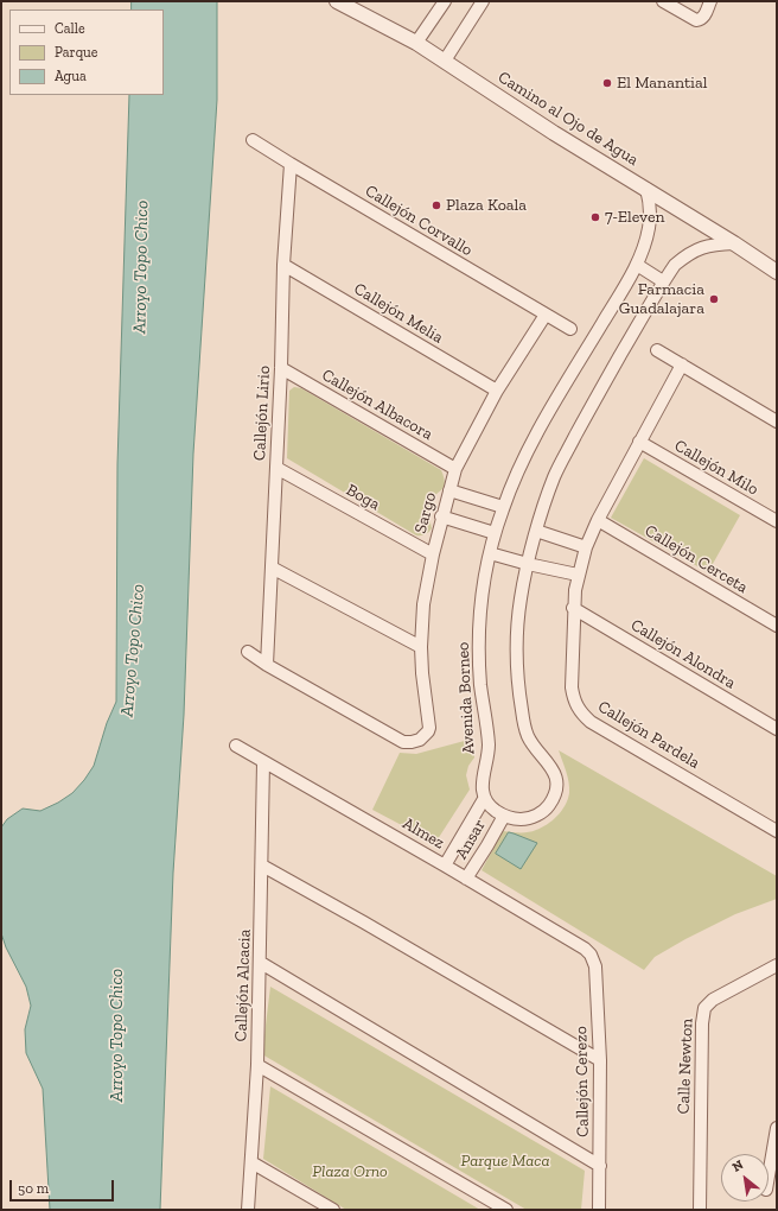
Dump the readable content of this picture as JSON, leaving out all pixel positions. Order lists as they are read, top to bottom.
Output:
{
  "streets": {
    "street": [
      "Camino al Ojo de Agua",
      "Callejón Corvallo",
      "Callejón Melia",
      "Callejón Albacora",
      "Callejón Lirio",
      "Callejón Milo",
      "Boga",
      "Sargo",
      "Callejón Cerceta",
      "Callejón Alondra",
      "Avenida Borneo",
      "Callejón Pardela",
      "Almez",
      "Ansar",
      "Callejón Alcacia",
      "Calle Newton",
      "Callejón Cerezo"
    ]
  },
  "crossings": [
    ["Camino al Ojo de Agua", "Avenida Borneo"],
    ["Callejón Corvallo", "Callejón Lirio"],
    ["Callejón Corvallo", "Sargo"],
    ["Callejón Melia", "Callejón Lirio"],
    ["Callejón Melia", "Sargo"],
    ["Callejón Albacora", "Callejón Lirio"],
    ["Callejón Albacora", "Sargo"],
    ["Callejón Lirio", "Boga"],
    ["Callejón Lirio", "Sargo"],
    ["Callejón Milo", "Callejón Pardela"],
    ["Boga", "Sargo"],
    ["Callejón Cerceta", "Callejón Pardela"],
    ["Callejón Alondra", "Callejón Pardela"],
    ["Avenida Borneo", "Ansar"],
    ["Almez", "Ansar"],
    ["Almez", "Callejón Alcacia"],
    ["Almez", "Callejón Cerezo"]
  ],
  "water": ["Arroyo Topo Chico"],
  "parks": ["Parque Maca", "Plaza Orno"],
  "places": [
    "El Manantial",
    "Plaza Koala",
    "7-Eleven",
    "Farmacia Guadalajara"
  ],
  "legend": ["Calle", "Parque", "Agua"],
  "scale_bar": "50 m",
  "north": "top left"
}
